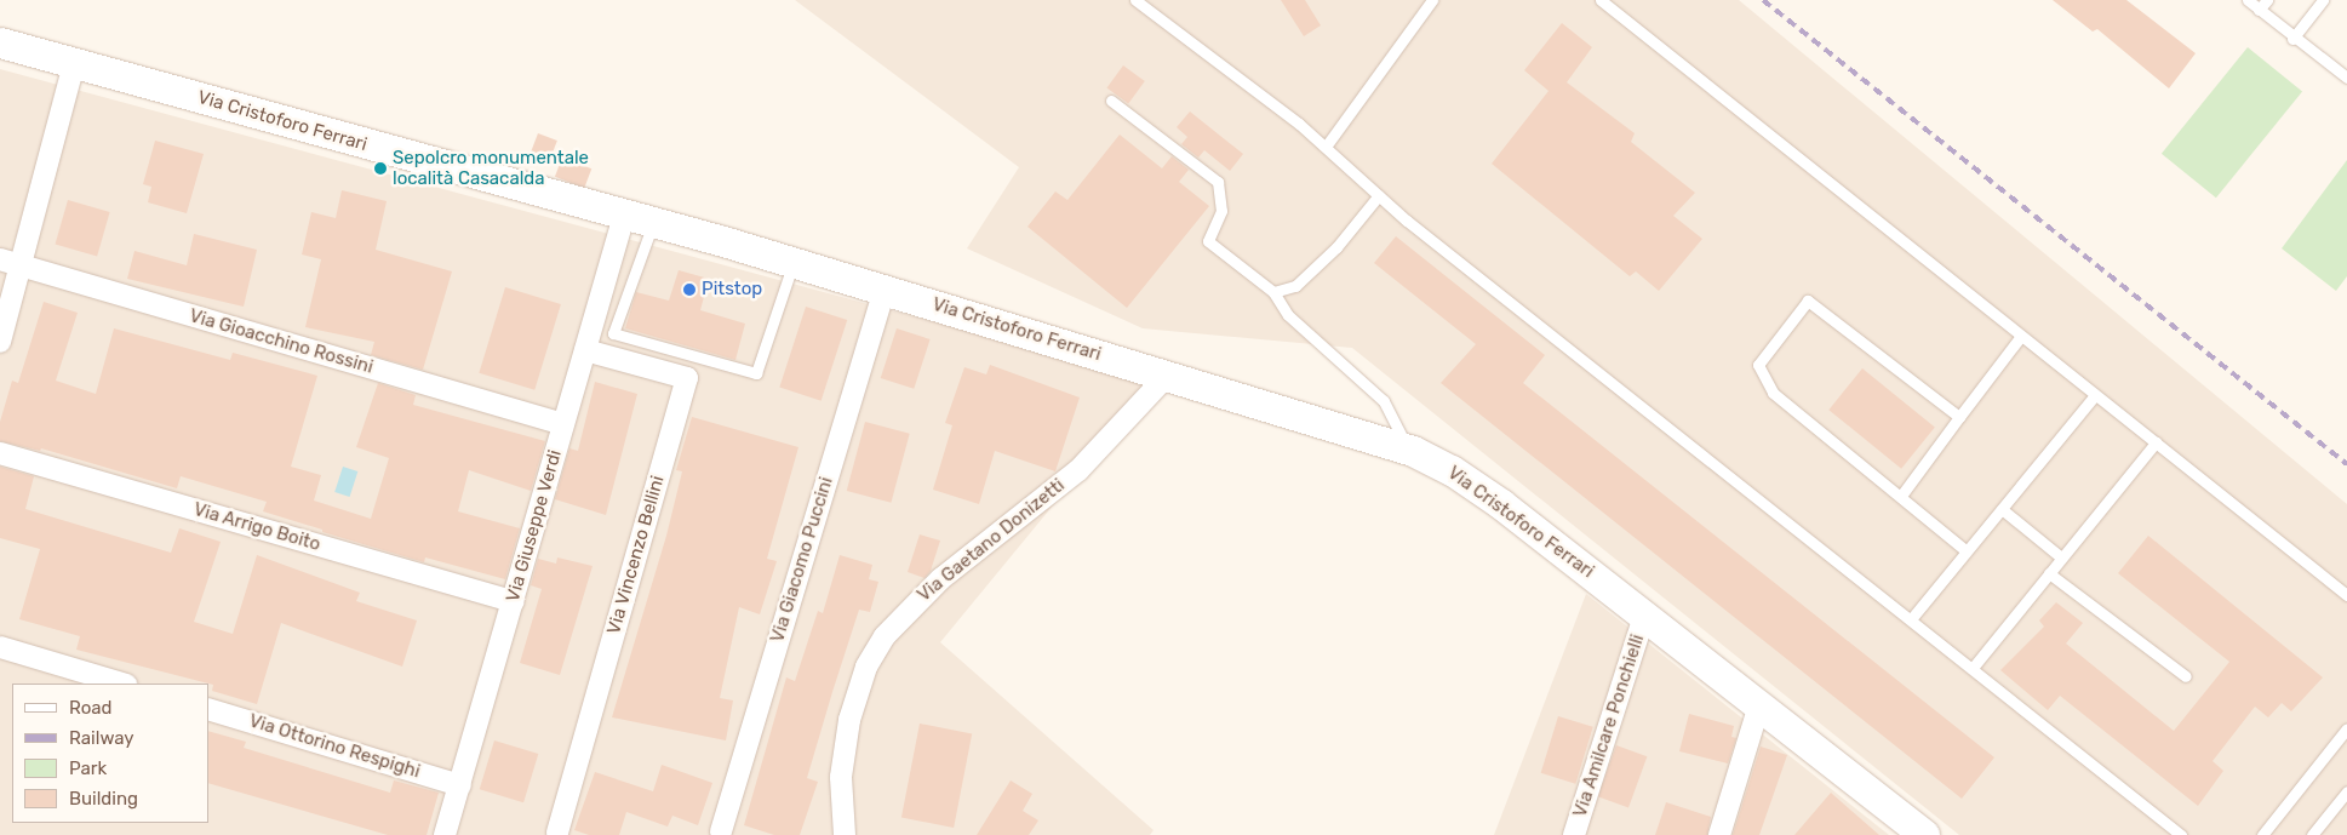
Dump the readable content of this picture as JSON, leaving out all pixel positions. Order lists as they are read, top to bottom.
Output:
{
  "streets": {
    "main road": ["Via Cristoforo Ferrari"],
    "street": [
      "Via Gioacchino Rossini",
      "Via Giuseppe Verdi",
      "Via Arrigo Boito",
      "Via Gaetano Donizetti",
      "Via Vincenzo Bellini",
      "Via Giacomo Puccini",
      "Via Amilcare Ponchielli",
      "Via Ottorino Respighi"
    ]
  },
  "crossings": [
    ["Via Cristoforo Ferrari", "Via Giuseppe Verdi"],
    ["Via Cristoforo Ferrari", "Via Gaetano Donizetti"],
    ["Via Cristoforo Ferrari", "Via Giacomo Puccini"],
    ["Via Cristoforo Ferrari", "Via Amilcare Ponchielli"],
    ["Via Gioacchino Rossini", "Via Giuseppe Verdi"],
    ["Via Giuseppe Verdi", "Via Arrigo Boito"],
    ["Via Giuseppe Verdi", "Via Vincenzo Bellini"],
    ["Via Giuseppe Verdi", "Via Ottorino Respighi"]
  ],
  "places": ["Sepolcro monumentale località Casacalda", "Pitstop"],
  "legend": [
    "Road",
    "Railway",
    "Park",
    "Building"
  ]
}
